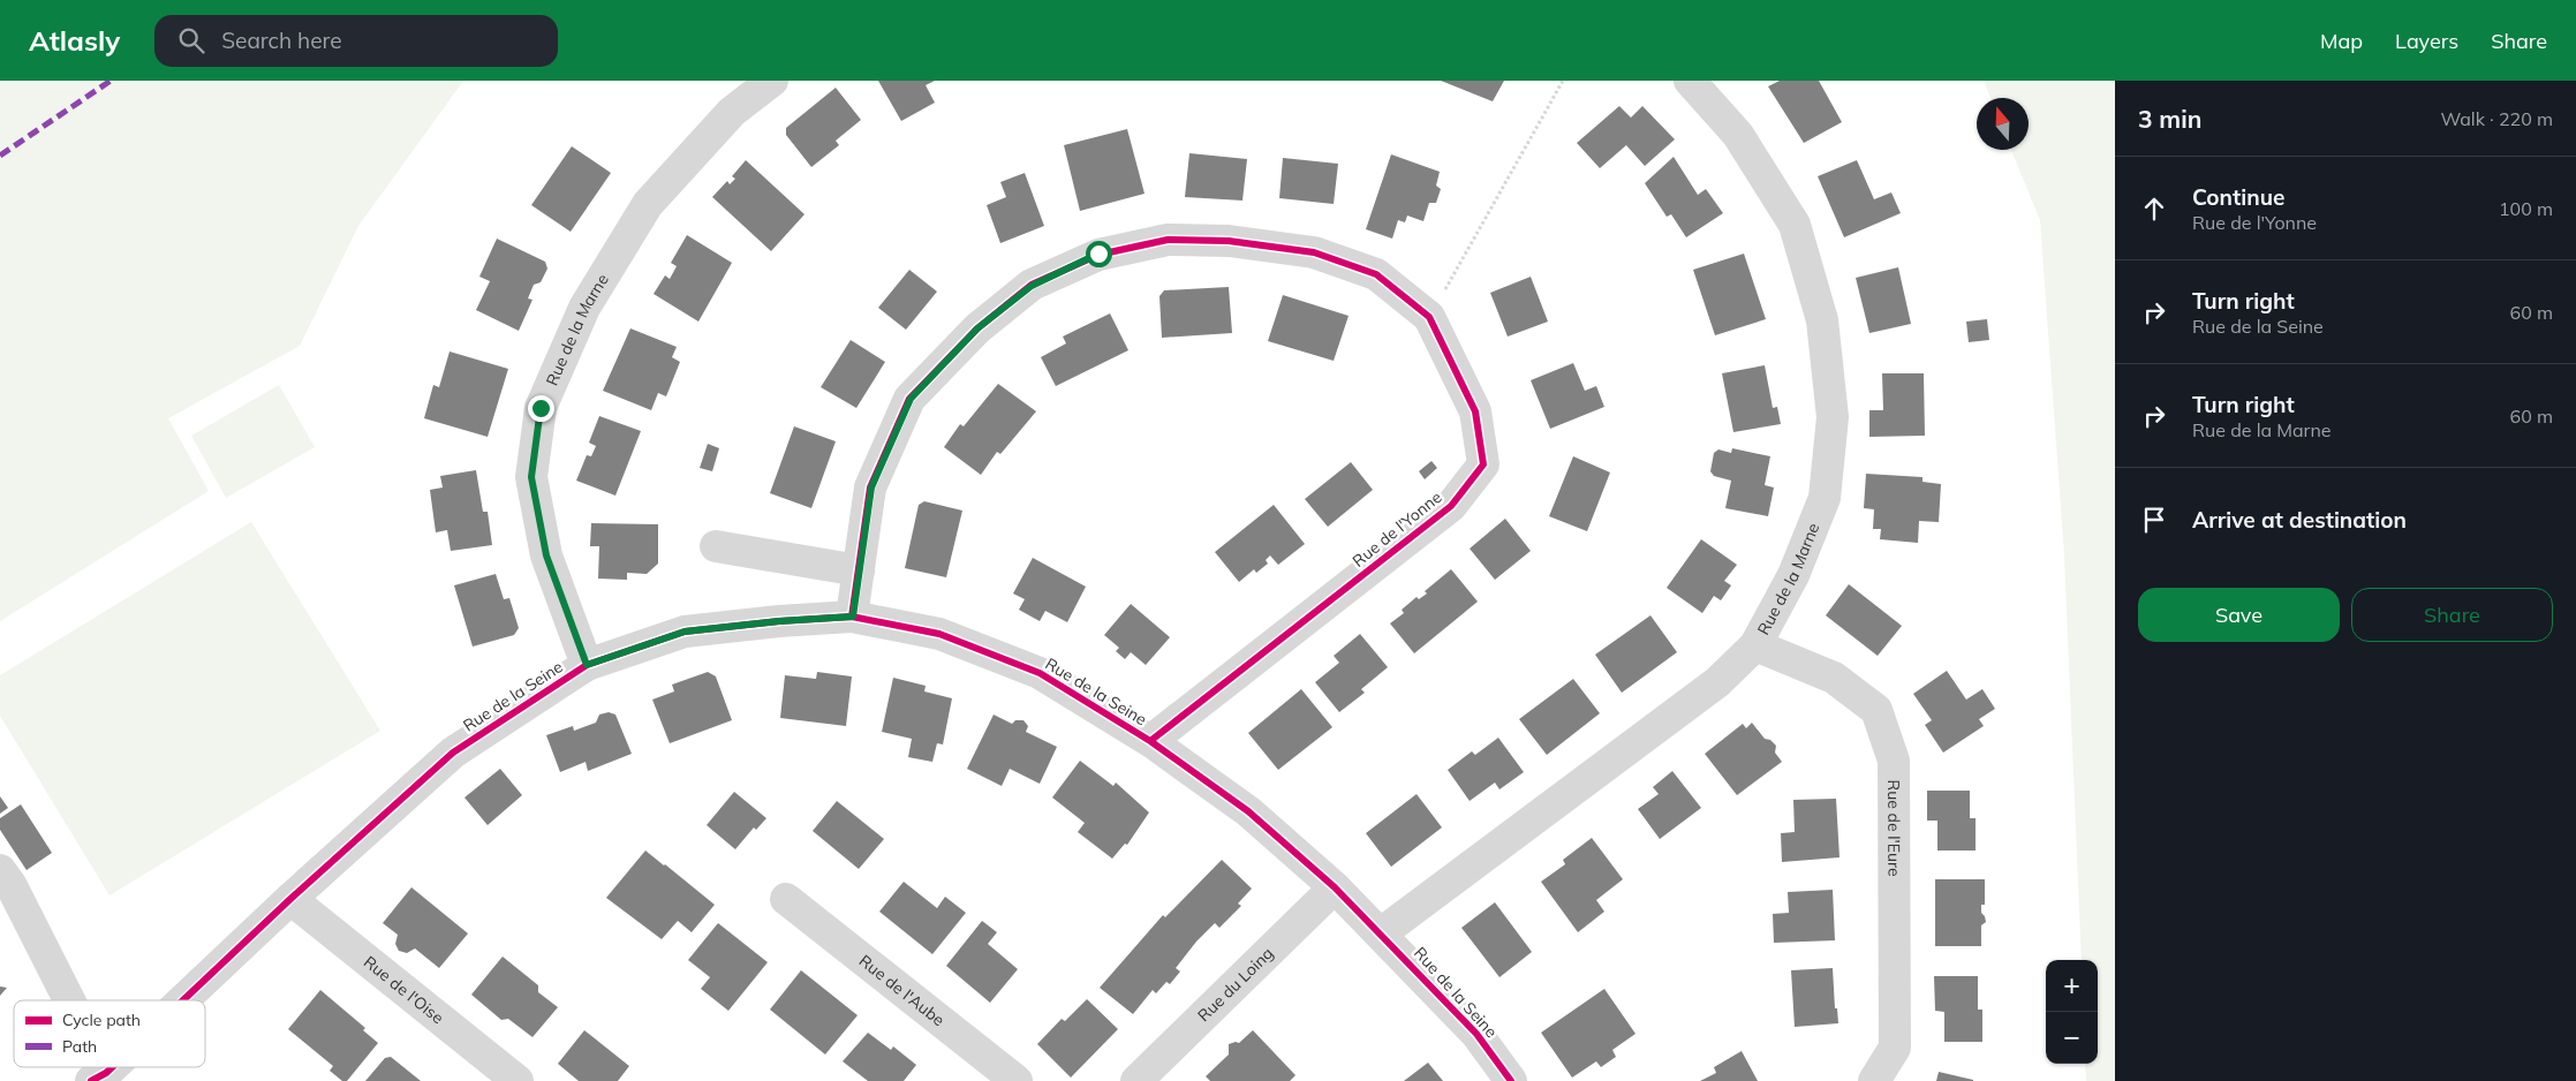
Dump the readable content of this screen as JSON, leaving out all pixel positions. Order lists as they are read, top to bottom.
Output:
{
  "streets": {
    "street": [
      "Rue de la Marne",
      "Rue de l'Yonne",
      "Rue de la Seine",
      "Rue de l'Eure",
      "Rue du Loing",
      "Rue de l'Oise",
      "Rue de l'Aube"
    ]
  },
  "crossings": [
    ["Rue de la Marne", "Rue de la Seine"],
    ["Rue de la Marne", "Rue de l'Eure"],
    ["Rue de l'Yonne", "Rue de la Seine"],
    ["Rue de la Seine", "Rue du Loing"],
    ["Rue de la Seine", "Rue de l'Oise"]
  ],
  "legend": ["Cycle path", "Path"],
  "north": "top",
  "page": {
    "header": "Atlasly",
    "search": "Search here",
    "nav": ["Map", "Layers", "Share"],
    "heading": ["3 min", "Walk · 220 m"],
    "list": [
      ["Continue", "Rue de l'Yonne", "100 m"],
      ["Turn right", "Rue de la Seine", "60 m"],
      ["Turn right", "Rue de la Marne", "60 m"],
      "Arrive at destination"
    ],
    "buttons": ["Save", "Share"],
    "map_buttons": ["+", "−"]
  }
}
